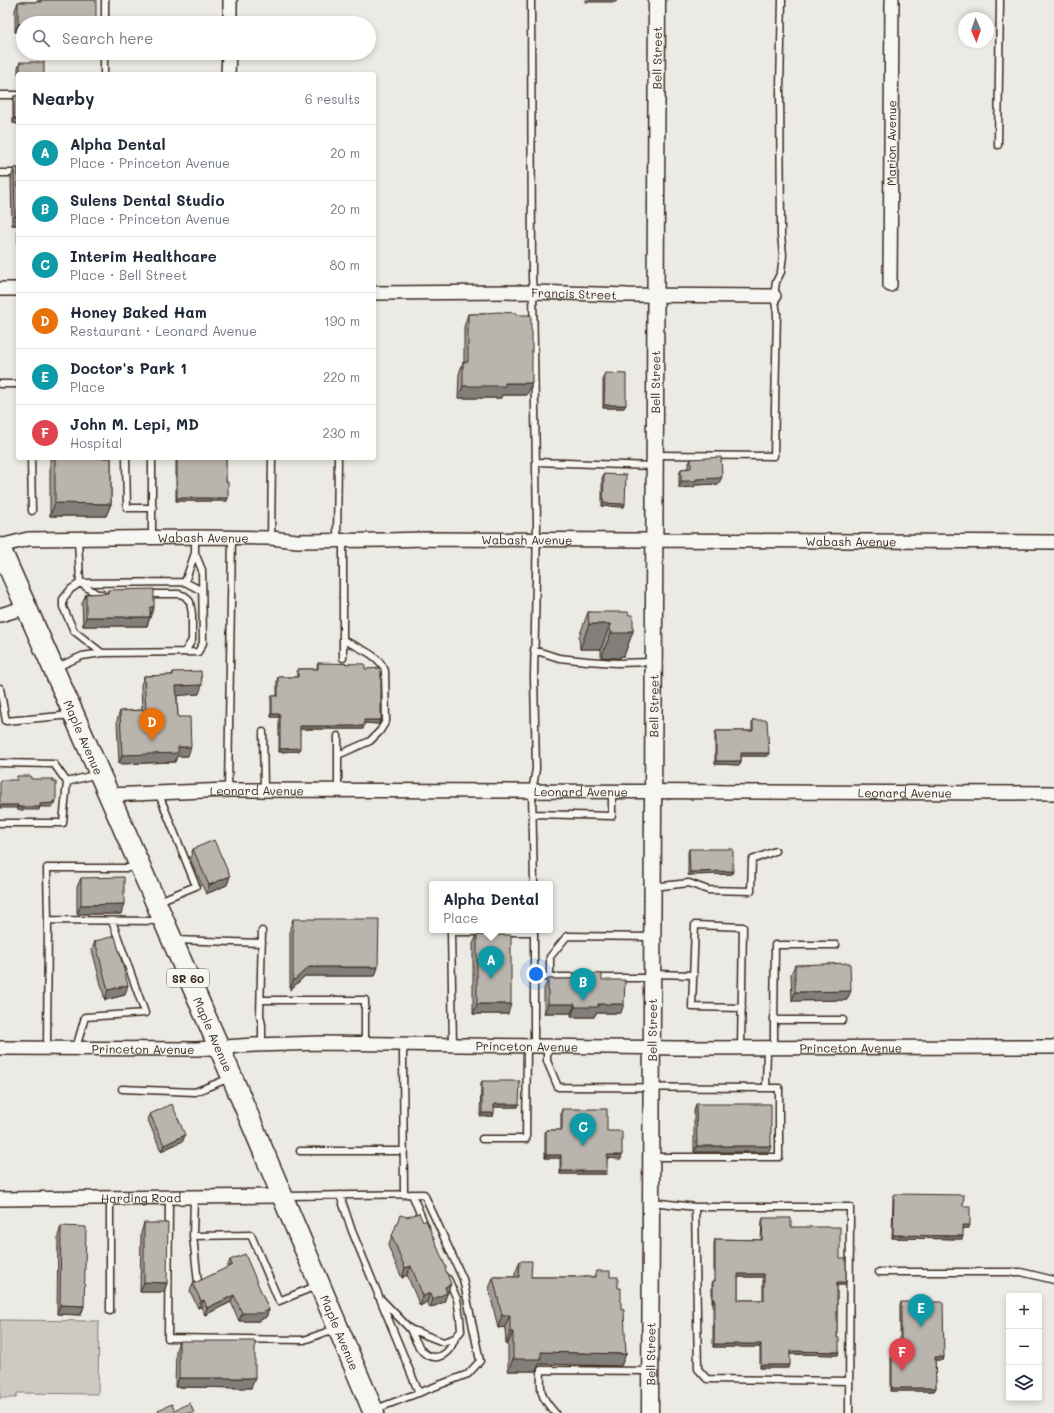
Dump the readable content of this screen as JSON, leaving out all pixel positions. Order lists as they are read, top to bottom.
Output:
{
  "streets": {
    "main road": ["Maple Avenue", "SR 60"],
    "street": [
      "Bell Street",
      "Marion Avenue",
      "Francis Street",
      "Wabash Avenue",
      "Leonard Avenue",
      "Princeton Avenue",
      "Harding Road"
    ]
  },
  "crossings": [
    ["Bell Street", "Francis Street"],
    ["Bell Street", "Wabash Avenue"],
    ["Bell Street", "Leonard Avenue"],
    ["Bell Street", "Princeton Avenue"],
    ["Wabash Avenue", "Maple Avenue"],
    ["Maple Avenue", "Leonard Avenue"],
    ["Maple Avenue", "Princeton Avenue"],
    ["Maple Avenue", "Harding Road"]
  ],
  "north": "bottom",
  "page": {
    "search": "Search here",
    "heading": ["Nearby", "6 results"],
    "list": [
      {
        "mark": "A",
        "name": "Alpha Dental",
        "note": "Place · Princeton Avenue",
        "value": "20 m"
      },
      {
        "mark": "B",
        "name": "Sulens Dental Studio",
        "note": "Place · Princeton Avenue",
        "value": "20 m"
      },
      {
        "mark": "C",
        "name": "Interim Healthcare",
        "note": "Place · Bell Street",
        "value": "80 m"
      },
      {
        "mark": "D",
        "name": "Honey Baked Ham",
        "note": "Restaurant · Leonard Avenue",
        "value": "190 m"
      },
      {
        "mark": "E",
        "name": "Doctor's Park 1",
        "note": "Place",
        "value": "220 m"
      },
      {
        "mark": "F",
        "name": "John M. Lepi, MD",
        "note": "Hospital",
        "value": "230 m"
      }
    ],
    "pins": [
      "D",
      "A",
      "B",
      "C",
      "E",
      "F"
    ],
    "popup": ["Alpha Dental", "Place"],
    "map_buttons": ["+", "−"]
  }
}
